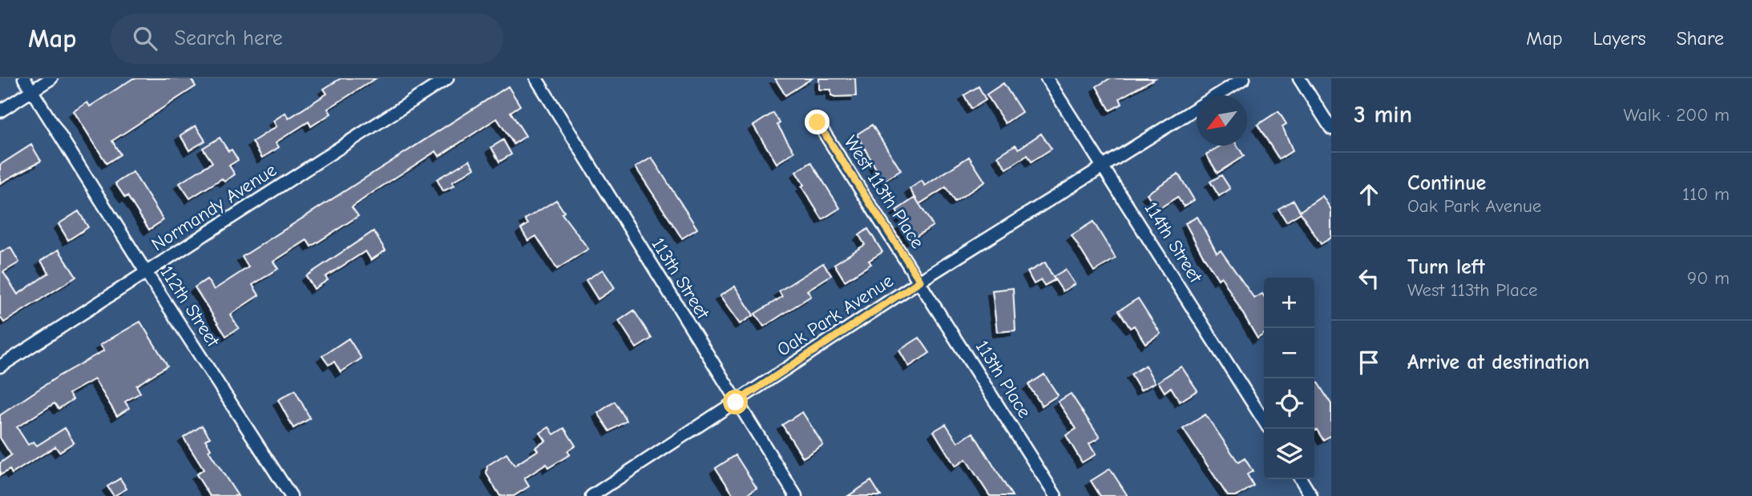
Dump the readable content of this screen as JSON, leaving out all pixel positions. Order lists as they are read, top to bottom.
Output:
{
  "streets": {
    "street": [
      "West 113th Place",
      "Normandy Avenue",
      "114th Street",
      "113th Street",
      "112th Street",
      "Oak Park Avenue",
      "113th Place"
    ]
  },
  "crossings": [
    ["West 113th Place", "Oak Park Avenue"],
    ["West 113th Place", "113th Place"],
    ["Normandy Avenue", "112th Street"],
    ["114th Street", "Oak Park Avenue"],
    ["113th Street", "Oak Park Avenue"],
    ["Oak Park Avenue", "113th Place"]
  ],
  "north": "bottom left",
  "page": {
    "header": "Map",
    "search": "Search here",
    "nav": ["Map", "Layers", "Share"],
    "heading": ["3 min", "Walk · 200 m"],
    "list": [
      ["Continue", "Oak Park Avenue", "110 m"],
      ["Turn left", "West 113th Place", "90 m"],
      "Arrive at destination"
    ],
    "map_buttons": ["+", "−"]
  }
}
